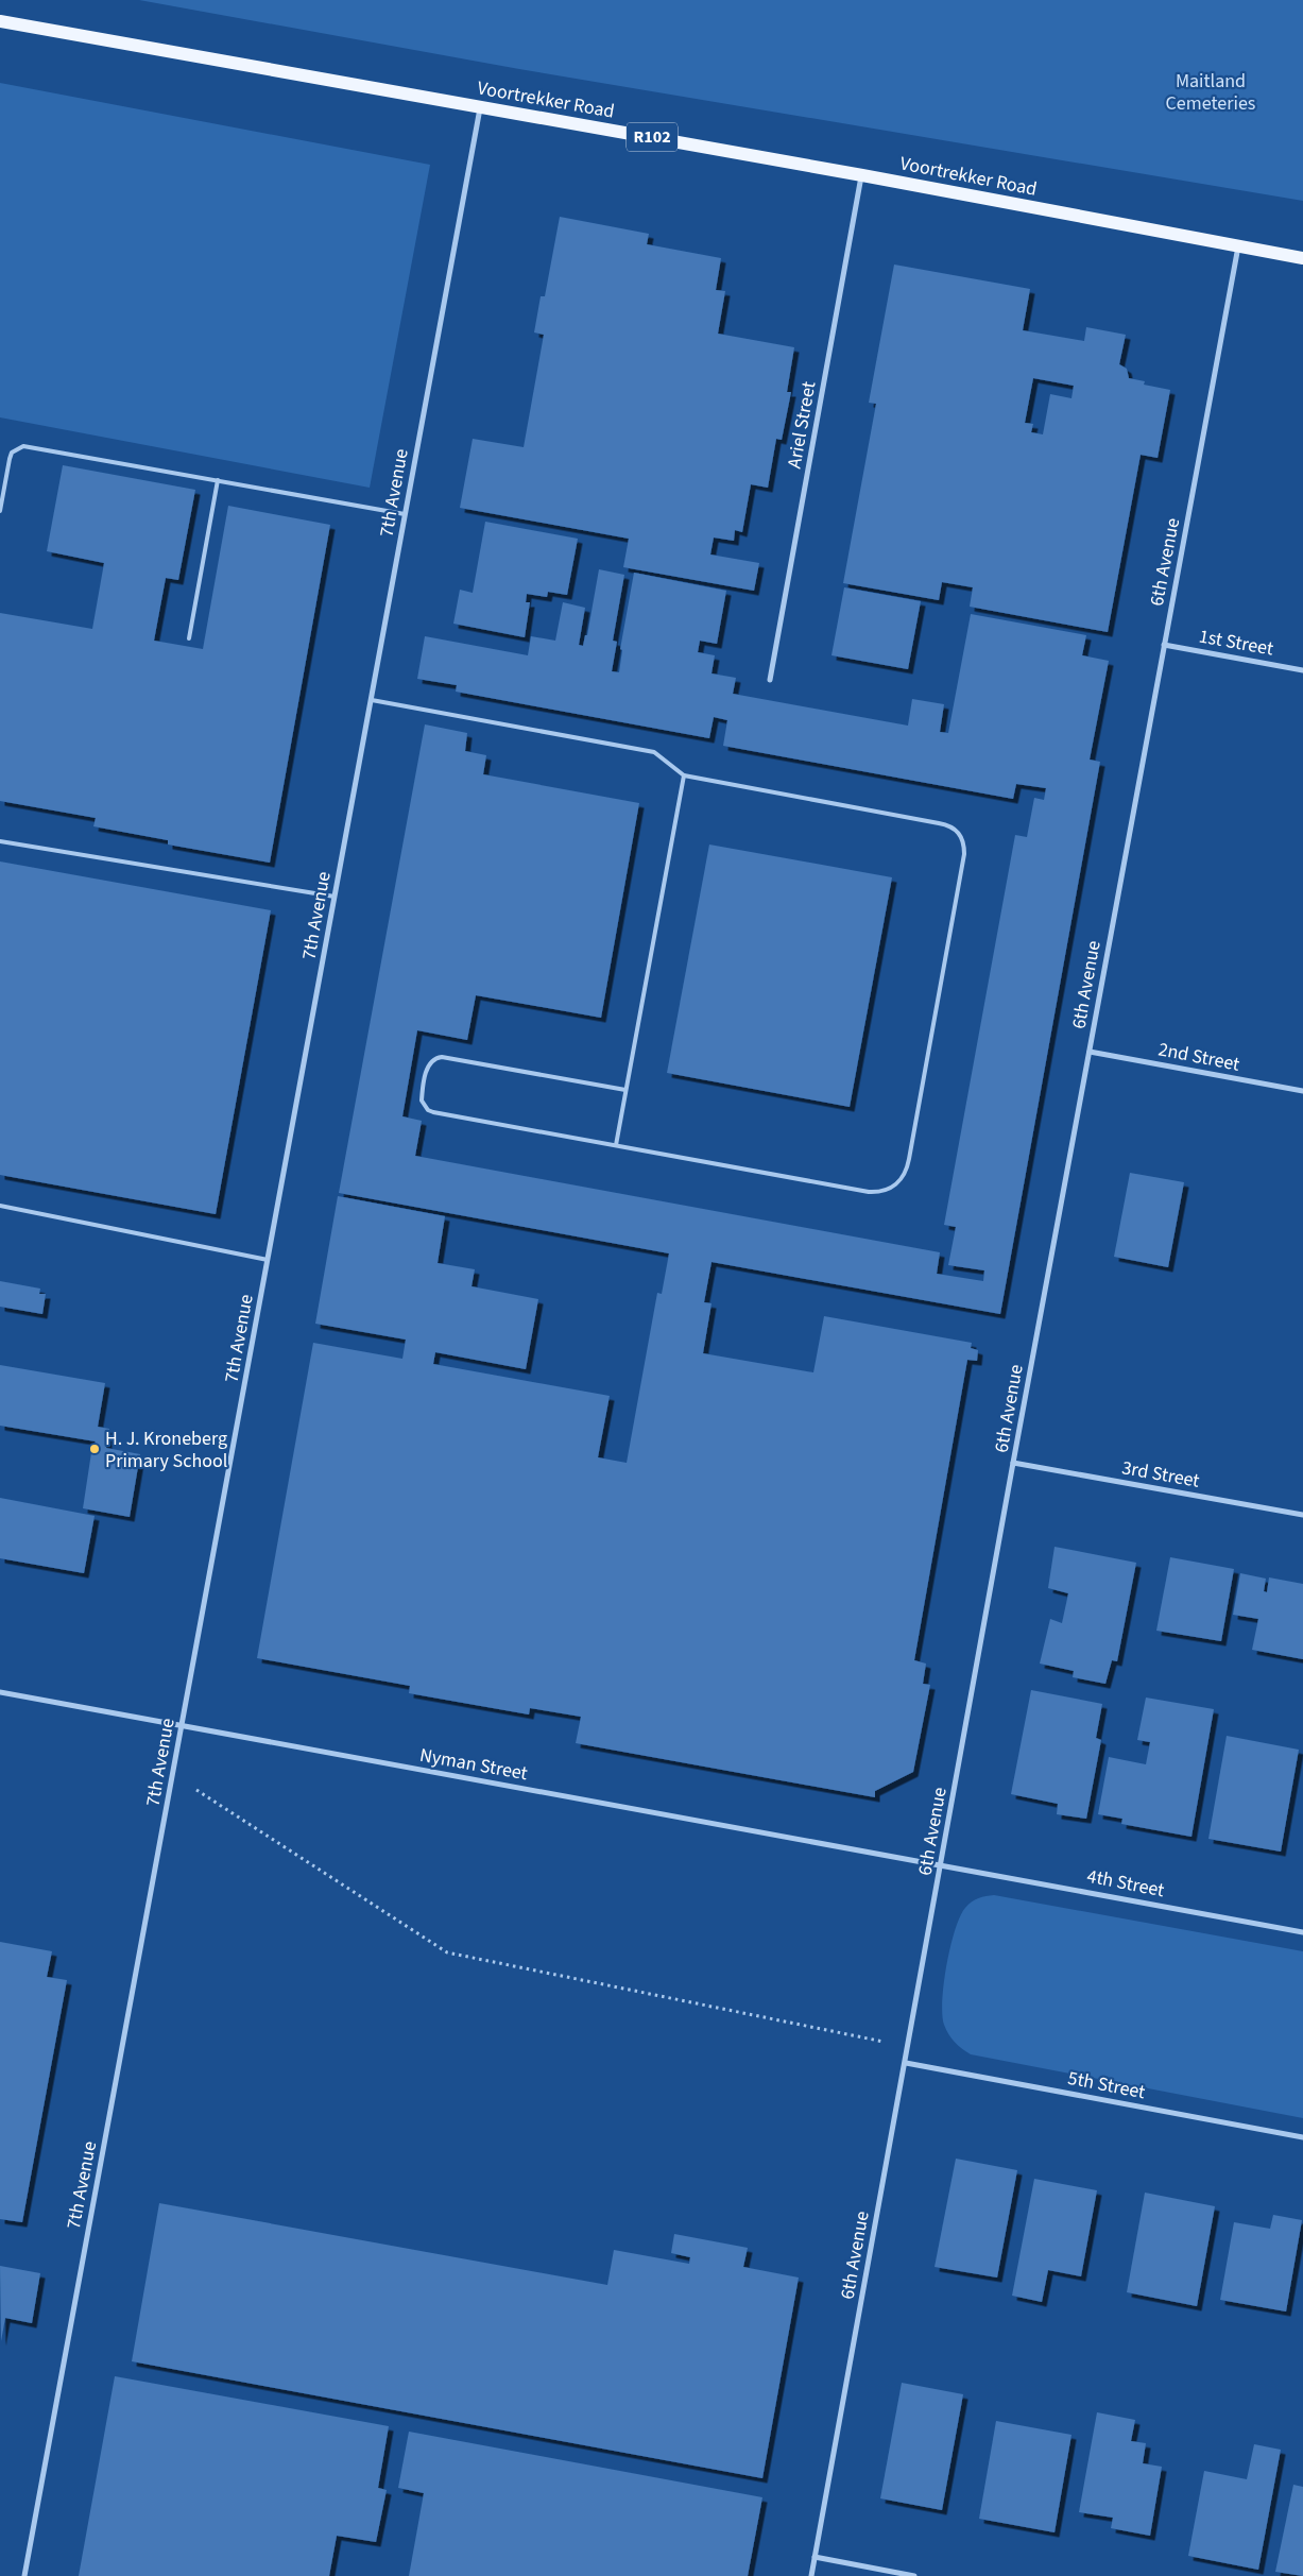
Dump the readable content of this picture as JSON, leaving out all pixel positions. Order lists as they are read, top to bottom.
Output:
{
  "streets": {
    "main road": ["Voortrekker Road", "R102"],
    "street": [
      "Ariel Street",
      "7th Avenue",
      "6th Avenue",
      "1st Street",
      "2nd Street",
      "3rd Street",
      "Nyman Street",
      "4th Street",
      "5th Street"
    ]
  },
  "crossings": [
    ["Voortrekker Road", "Ariel Street"],
    ["Voortrekker Road", "7th Avenue"],
    ["Voortrekker Road", "6th Avenue"],
    ["7th Avenue", "Nyman Street"],
    ["6th Avenue", "1st Street"],
    ["6th Avenue", "2nd Street"],
    ["6th Avenue", "3rd Street"],
    ["6th Avenue", "Nyman Street"],
    ["6th Avenue", "4th Street"],
    ["6th Avenue", "5th Street"],
    ["Nyman Street", "4th Street"]
  ],
  "parks": ["Maitland Cemeteries"],
  "places": ["H. J. Kroneberg Primary School"]
}
